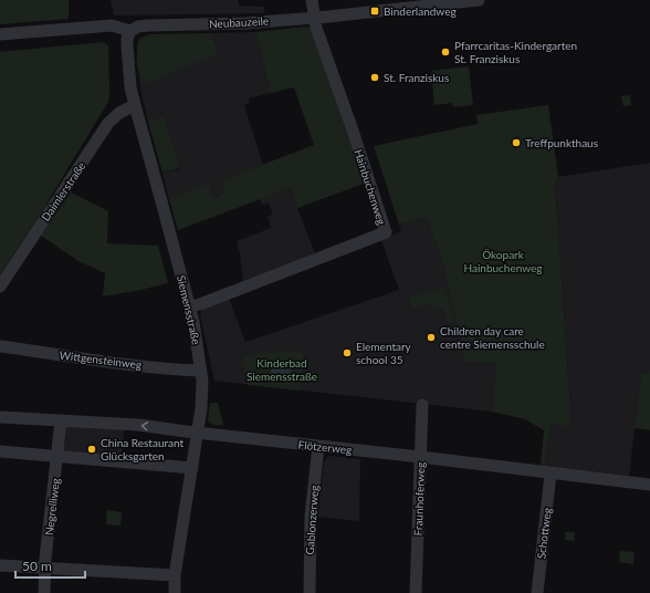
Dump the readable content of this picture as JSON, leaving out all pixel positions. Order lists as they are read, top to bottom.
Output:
{
  "streets": {
    "street": [
      "Neubauzeile",
      "Hainbuchenweg",
      "Daimlerstraße",
      "Siemensstraße",
      "Wittgensteinweg",
      "Flötzerweg",
      "Fraunhoferweg",
      "Negrelliweg",
      "Gablonzerweg",
      "Schottweg"
    ]
  },
  "crossings": [
    ["Neubauzeile", "Hainbuchenweg"],
    ["Neubauzeile", "Siemensstraße"],
    ["Hainbuchenweg", "Siemensstraße"],
    ["Daimlerstraße", "Siemensstraße"],
    ["Siemensstraße", "Wittgensteinweg"],
    ["Siemensstraße", "Flötzerweg"],
    ["Flötzerweg", "Fraunhoferweg"],
    ["Flötzerweg", "Negrelliweg"],
    ["Flötzerweg", "Gablonzerweg"],
    ["Flötzerweg", "Schottweg"]
  ],
  "parks": ["Ökopark Hainbuchenweg", "Kinderbad Siemensstraße"],
  "places": {
    "transit": ["Binderlandweg"],
    "other": [
      "Pfarrcaritas-Kindergarten St. Franziskus",
      "St. Franziskus",
      "Treffpunkthaus",
      "Children day care centre Siemensschule",
      "Elementary school 35",
      "China Restaurant Glücksgarten"
    ]
  },
  "scale_bar": "50 m"
}
